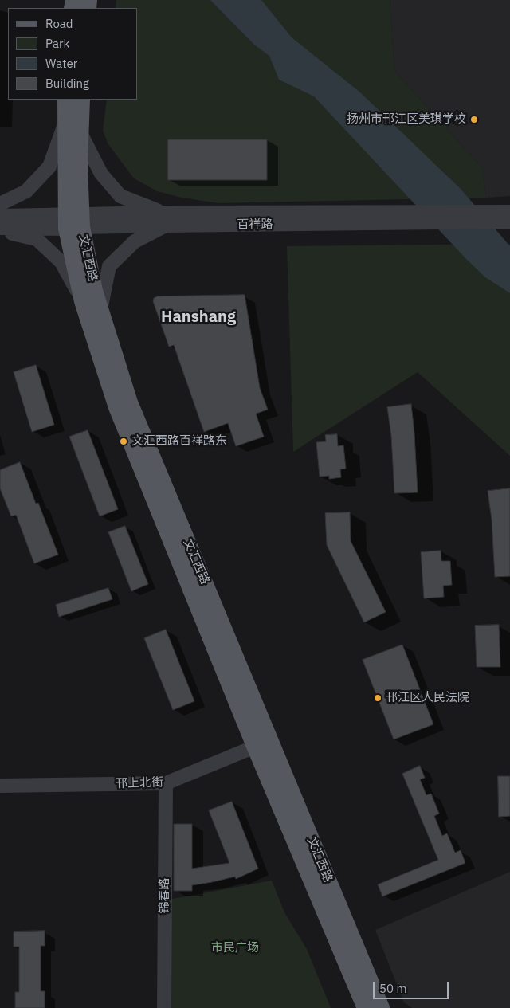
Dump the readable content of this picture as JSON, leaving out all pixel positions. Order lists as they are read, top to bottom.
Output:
{
  "streets": {
    "main road": ["文汇西路"],
    "street": ["百祥路", "邗上北街", "锦春路"]
  },
  "crossings": [
    ["百祥路", "文汇西路"],
    ["文汇西路", "邗上北街"],
    ["邗上北街", "锦春路"]
  ],
  "districts": ["Hanshang"],
  "parks": ["市民广场"],
  "places": ["扬州市邗江区美琪学校", "文汇西路百祥路东", "邗江区人民法院"],
  "legend": [
    "Road",
    "Park",
    "Water",
    "Building"
  ],
  "scale_bar": "50 m"
}
